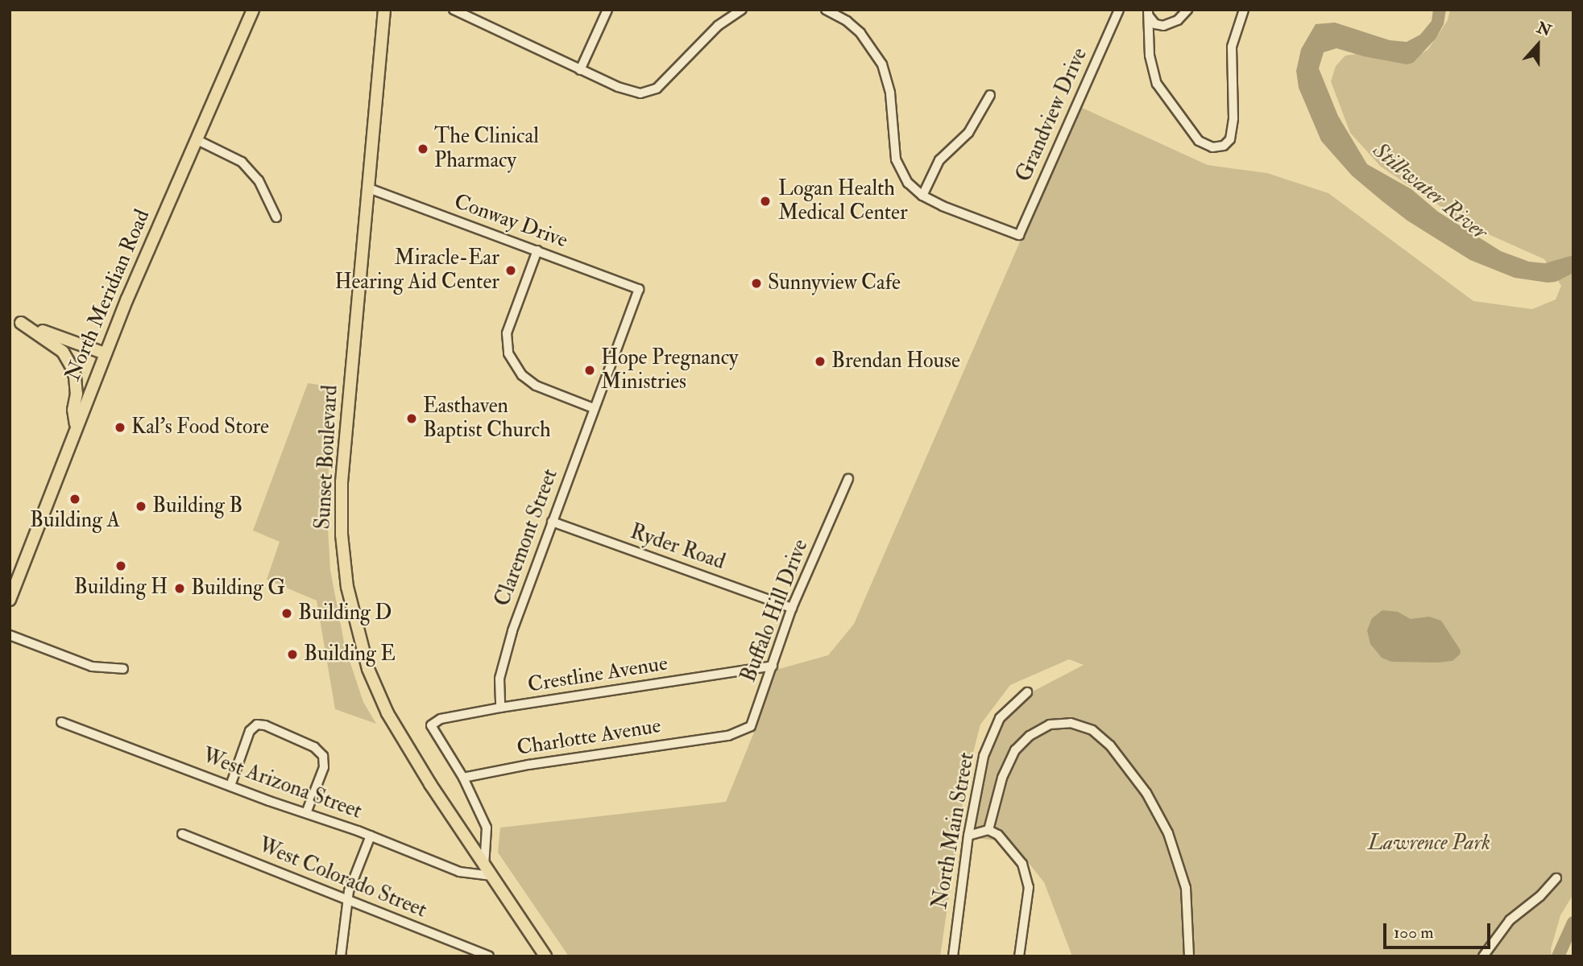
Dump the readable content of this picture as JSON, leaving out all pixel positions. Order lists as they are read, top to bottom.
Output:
{
  "streets": {
    "main road": ["North Meridian Road", "Sunset Boulevard"],
    "street": [
      "Grandview Drive",
      "Conway Drive",
      "Claremont Street",
      "Ryder Road",
      "Buffalo Hill Drive",
      "Crestline Avenue",
      "Charlotte Avenue",
      "West Arizona Street",
      "North Main Street",
      "West Colorado Street"
    ]
  },
  "crossings": [
    ["Conway Drive", "Sunset Boulevard"],
    ["Conway Drive", "Claremont Street"],
    ["Sunset Boulevard", "West Arizona Street"],
    ["Claremont Street", "Ryder Road"],
    ["Claremont Street", "Crestline Avenue"],
    ["Ryder Road", "Buffalo Hill Drive"],
    ["Buffalo Hill Drive", "Crestline Avenue"],
    ["Buffalo Hill Drive", "Charlotte Avenue"],
    ["Crestline Avenue", "Charlotte Avenue"]
  ],
  "water": ["Stillwater River"],
  "parks": ["Lawrence Park"],
  "places": [
    "The Clinical Pharmacy",
    "Logan Health Medical Center",
    "Miracle-Ear Hearing Aid Center",
    "Sunnyview Cafe",
    "Brendan House",
    "Hope Pregnancy Ministries",
    "Easthaven Baptist Church",
    "Kal's Food Store",
    "Building A",
    "Building B",
    "Building H",
    "Building G",
    "Building D",
    "Building E"
  ],
  "scale_bar": "100 m",
  "north": "top"
}
